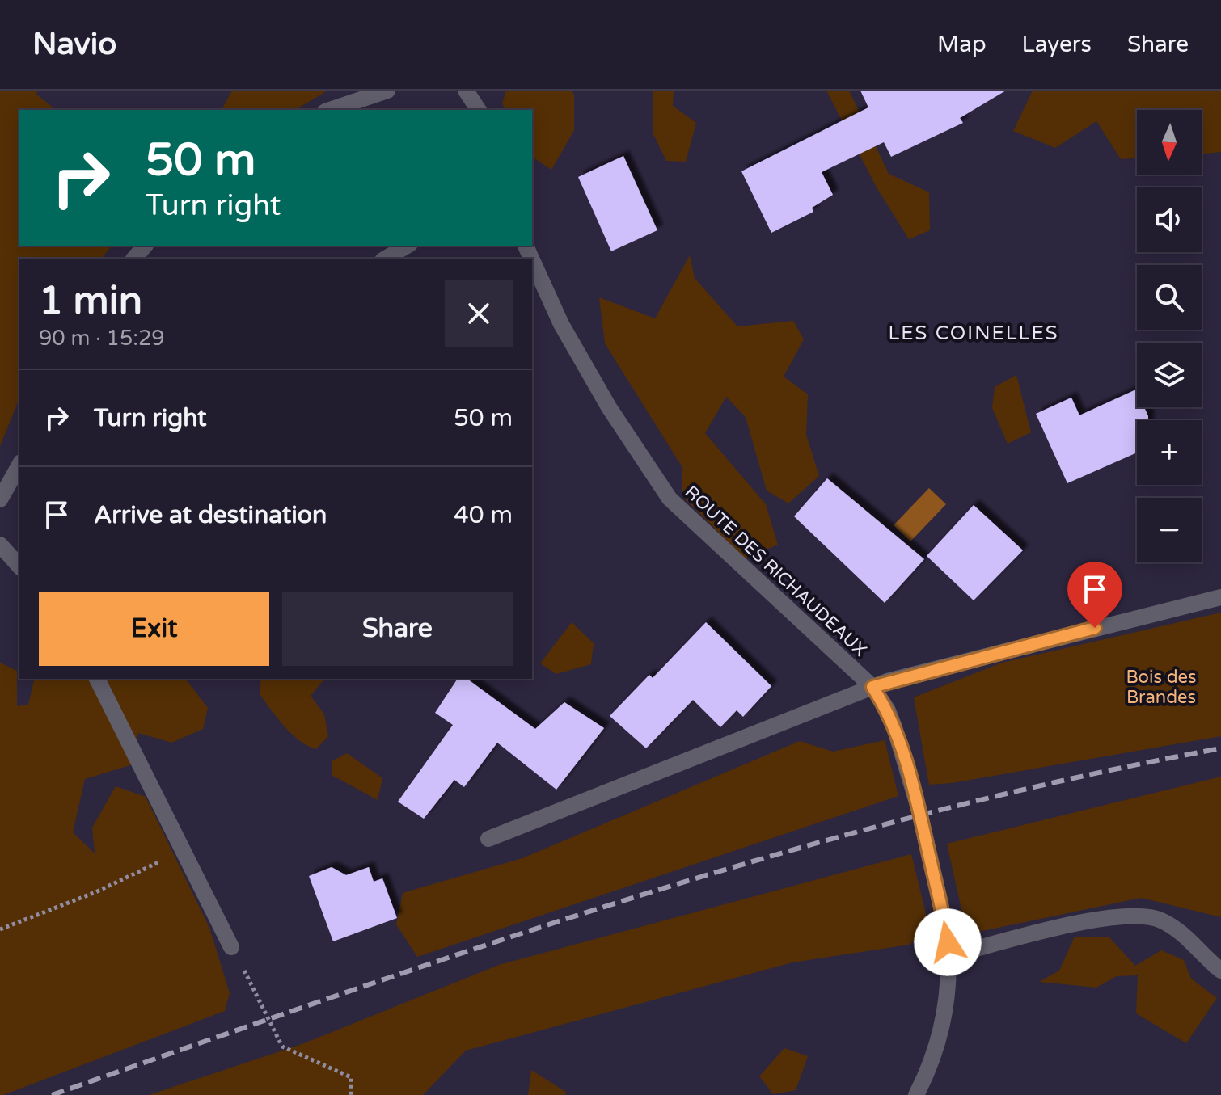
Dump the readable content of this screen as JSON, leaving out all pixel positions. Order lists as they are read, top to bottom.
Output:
{
  "streets": {
    "street": ["ROUTE DES RICHAUDEAUX"]
  },
  "districts": ["LES COINELLES"],
  "parks": ["Bois des Brandes"],
  "north": "bottom",
  "page": {
    "header": "Navio",
    "nav": ["Map", "Layers", "Share"],
    "map_buttons": ["+", "−"],
    "turn": ["50 m", "Turn right"],
    "heading": ["1 min", "90 m · 15:29"],
    "list": [
      {
        "name": "Turn right",
        "value": "50 m"
      },
      {
        "name": "Arrive at destination",
        "value": "40 m"
      }
    ],
    "buttons": ["Exit", "Share"]
  }
}
